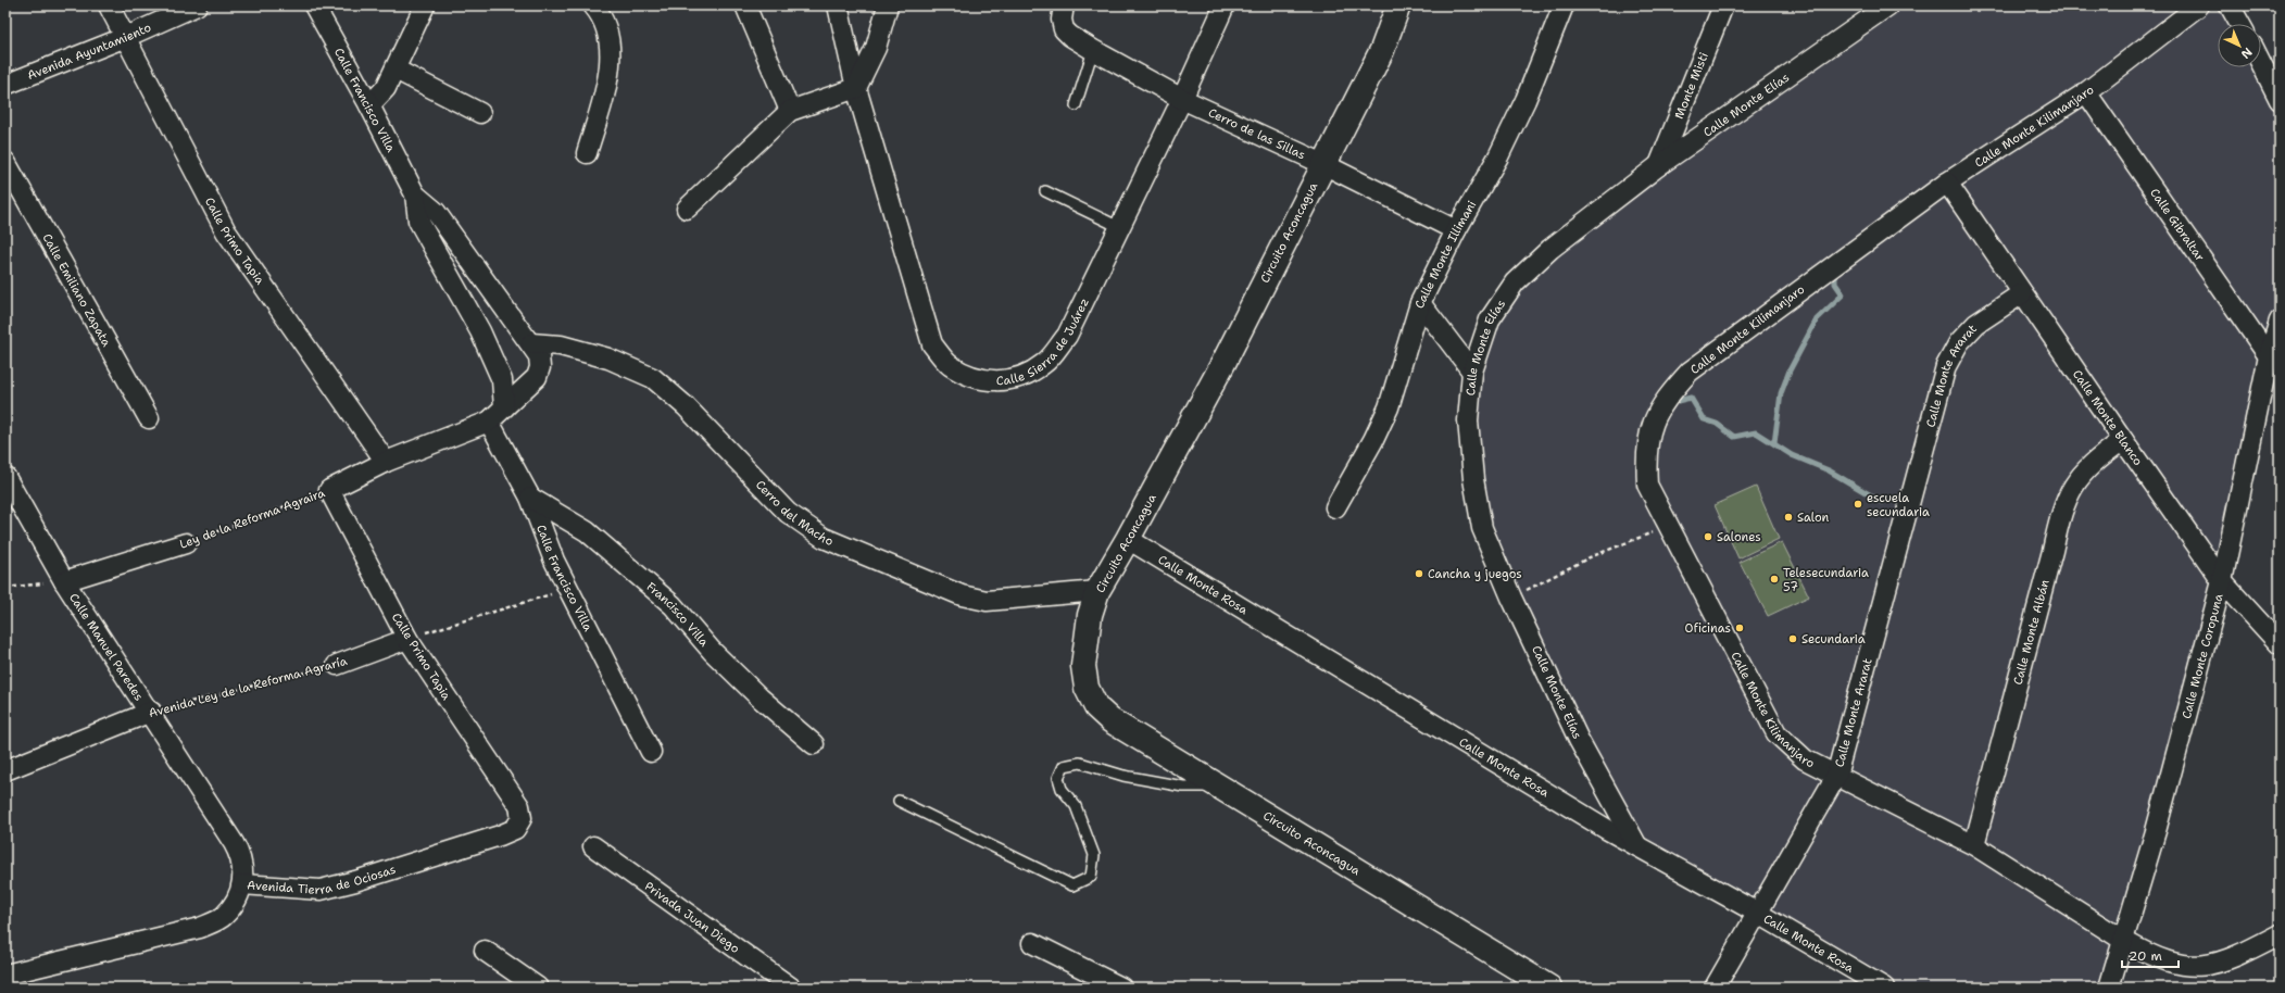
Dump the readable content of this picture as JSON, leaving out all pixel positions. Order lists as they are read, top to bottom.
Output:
{
  "streets": {
    "street": [
      "Avenida Ayuntamiento",
      "Monte Misti",
      "Calle Francisco Villa",
      "Calle Monte Elías",
      "Calle Monte Kilimanjaro",
      "Cerro de las Sillas",
      "Calle Gibraltar",
      "Circuito Aconcagua",
      "Calle Primo Tapia",
      "Calle Monte Illimani",
      "Calle Emiliano Zapata",
      "Calle Sierra de Juárez",
      "Calle Monte Ararat",
      "Calle Monte Blanco",
      "Cerro del Macho",
      "Ley de la Reforma Agraira",
      "Calle Monte Rosa",
      "Francisco Villa",
      "Calle Monte Albán",
      "Calle Manuel Paredes",
      "Calle Monte Coropuna",
      "Avenida Ley de la Reforma Agraría",
      "Avenida Tierra de Ociosas",
      "Privada Juan Diego"
    ]
  },
  "crossings": [
    ["Avenida Ayuntamiento", "Calle Primo Tapia"],
    ["Monte Misti", "Calle Monte Elías"],
    ["Calle Francisco Villa", "Cerro del Macho"],
    ["Calle Francisco Villa", "Ley de la Reforma Agraira"],
    ["Calle Francisco Villa", "Francisco Villa"],
    ["Calle Monte Elías", "Calle Monte Rosa"],
    ["Calle Monte Kilimanjaro", "Calle Gibraltar"],
    ["Calle Monte Kilimanjaro", "Calle Monte Ararat"],
    ["Calle Monte Kilimanjaro", "Calle Monte Blanco"],
    ["Calle Monte Kilimanjaro", "Calle Monte Albán"],
    ["Calle Monte Kilimanjaro", "Calle Monte Coropuna"],
    ["Cerro de las Sillas", "Circuito Aconcagua"],
    ["Cerro de las Sillas", "Calle Monte Illimani"],
    ["Cerro de las Sillas", "Calle Sierra de Juárez"],
    ["Calle Gibraltar", "Calle Monte Coropuna"],
    ["Circuito Aconcagua", "Cerro del Macho"],
    ["Circuito Aconcagua", "Calle Monte Rosa"],
    ["Calle Primo Tapia", "Ley de la Reforma Agraira"],
    ["Calle Primo Tapia", "Avenida Ley de la Reforma Agraría"],
    ["Calle Primo Tapia", "Avenida Tierra de Ociosas"],
    ["Calle Monte Ararat", "Calle Monte Blanco"],
    ["Calle Monte Ararat", "Calle Monte Rosa"],
    ["Calle Monte Blanco", "Calle Monte Albán"],
    ["Calle Monte Blanco", "Calle Monte Coropuna"],
    ["Ley de la Reforma Agraira", "Calle Manuel Paredes"],
    ["Calle Manuel Paredes", "Avenida Ley de la Reforma Agraría"],
    ["Calle Manuel Paredes", "Avenida Tierra de Ociosas"]
  ],
  "places": [
    "escuela secundaria",
    "Salon",
    "Salones",
    "Cancha y juegos",
    "Telesecundaria 57",
    "Oficinas",
    "Secundaria"
  ],
  "scale_bar": "20 m",
  "north": "bottom right"
}
